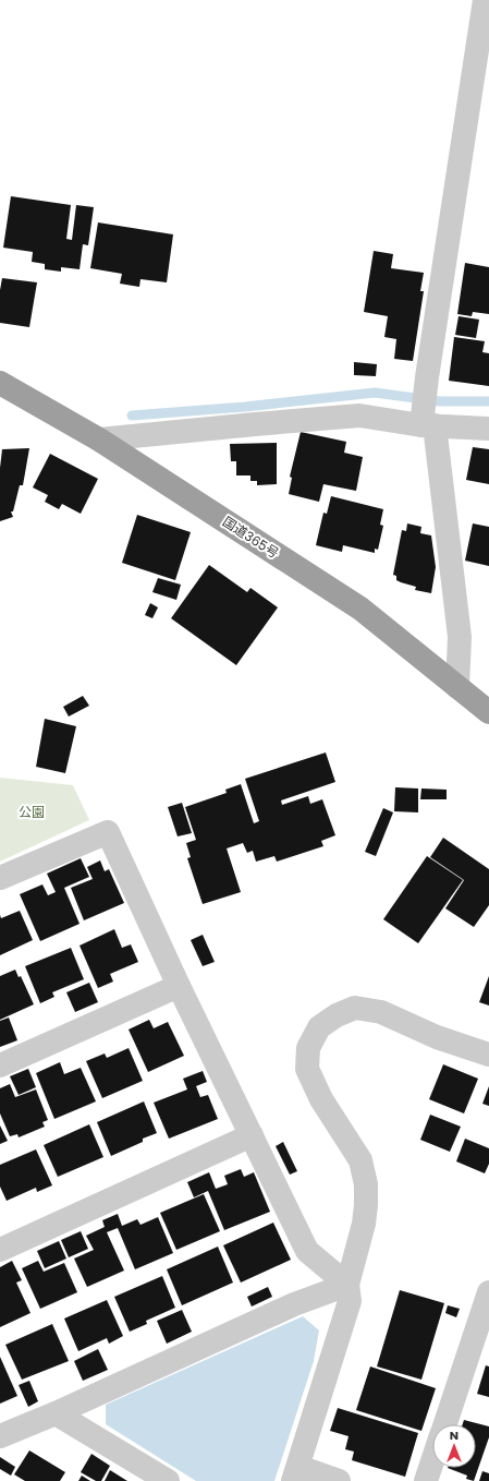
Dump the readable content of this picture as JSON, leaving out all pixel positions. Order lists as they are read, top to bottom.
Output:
{
  "streets": {
    "highway": ["国道365号"]
  },
  "parks": ["公園"],
  "north": "top"
}
